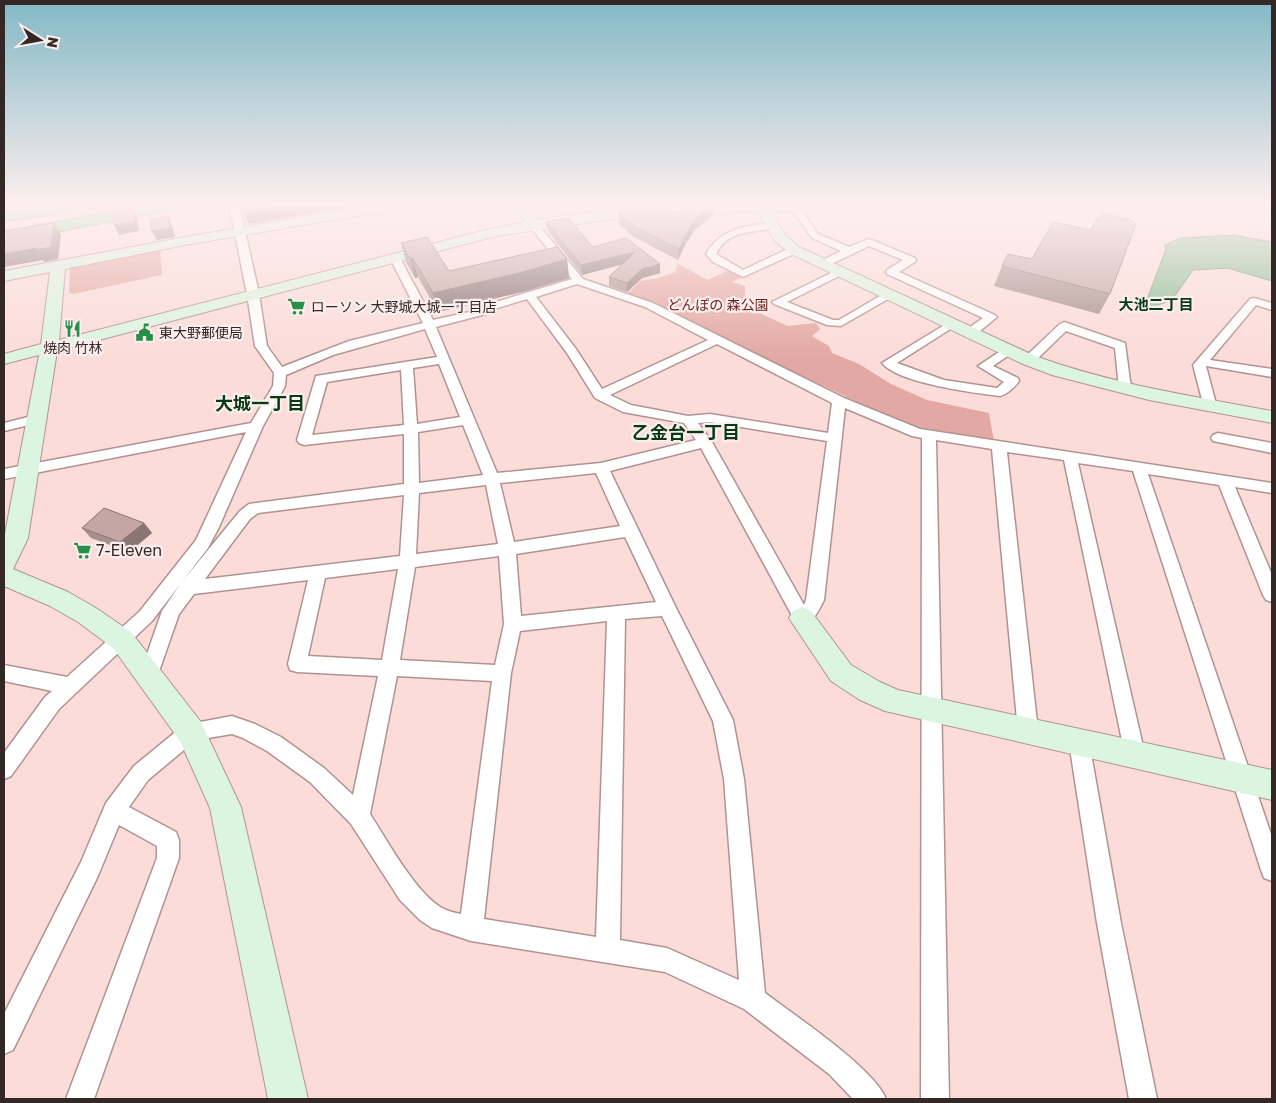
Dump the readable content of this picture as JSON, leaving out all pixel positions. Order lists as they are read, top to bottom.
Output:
{
  "districts": ["大池二丁目", "大城一丁目", "乙金台一丁目"],
  "parks": ["どんぽの 森公園"],
  "places": {
    "supermarket": ["ローソン 大野城大城一丁目店", "7-Eleven"],
    "restaurant": ["焼肉 竹林"],
    "public building": ["東大野郵便局"]
  },
  "north": "right"
}
